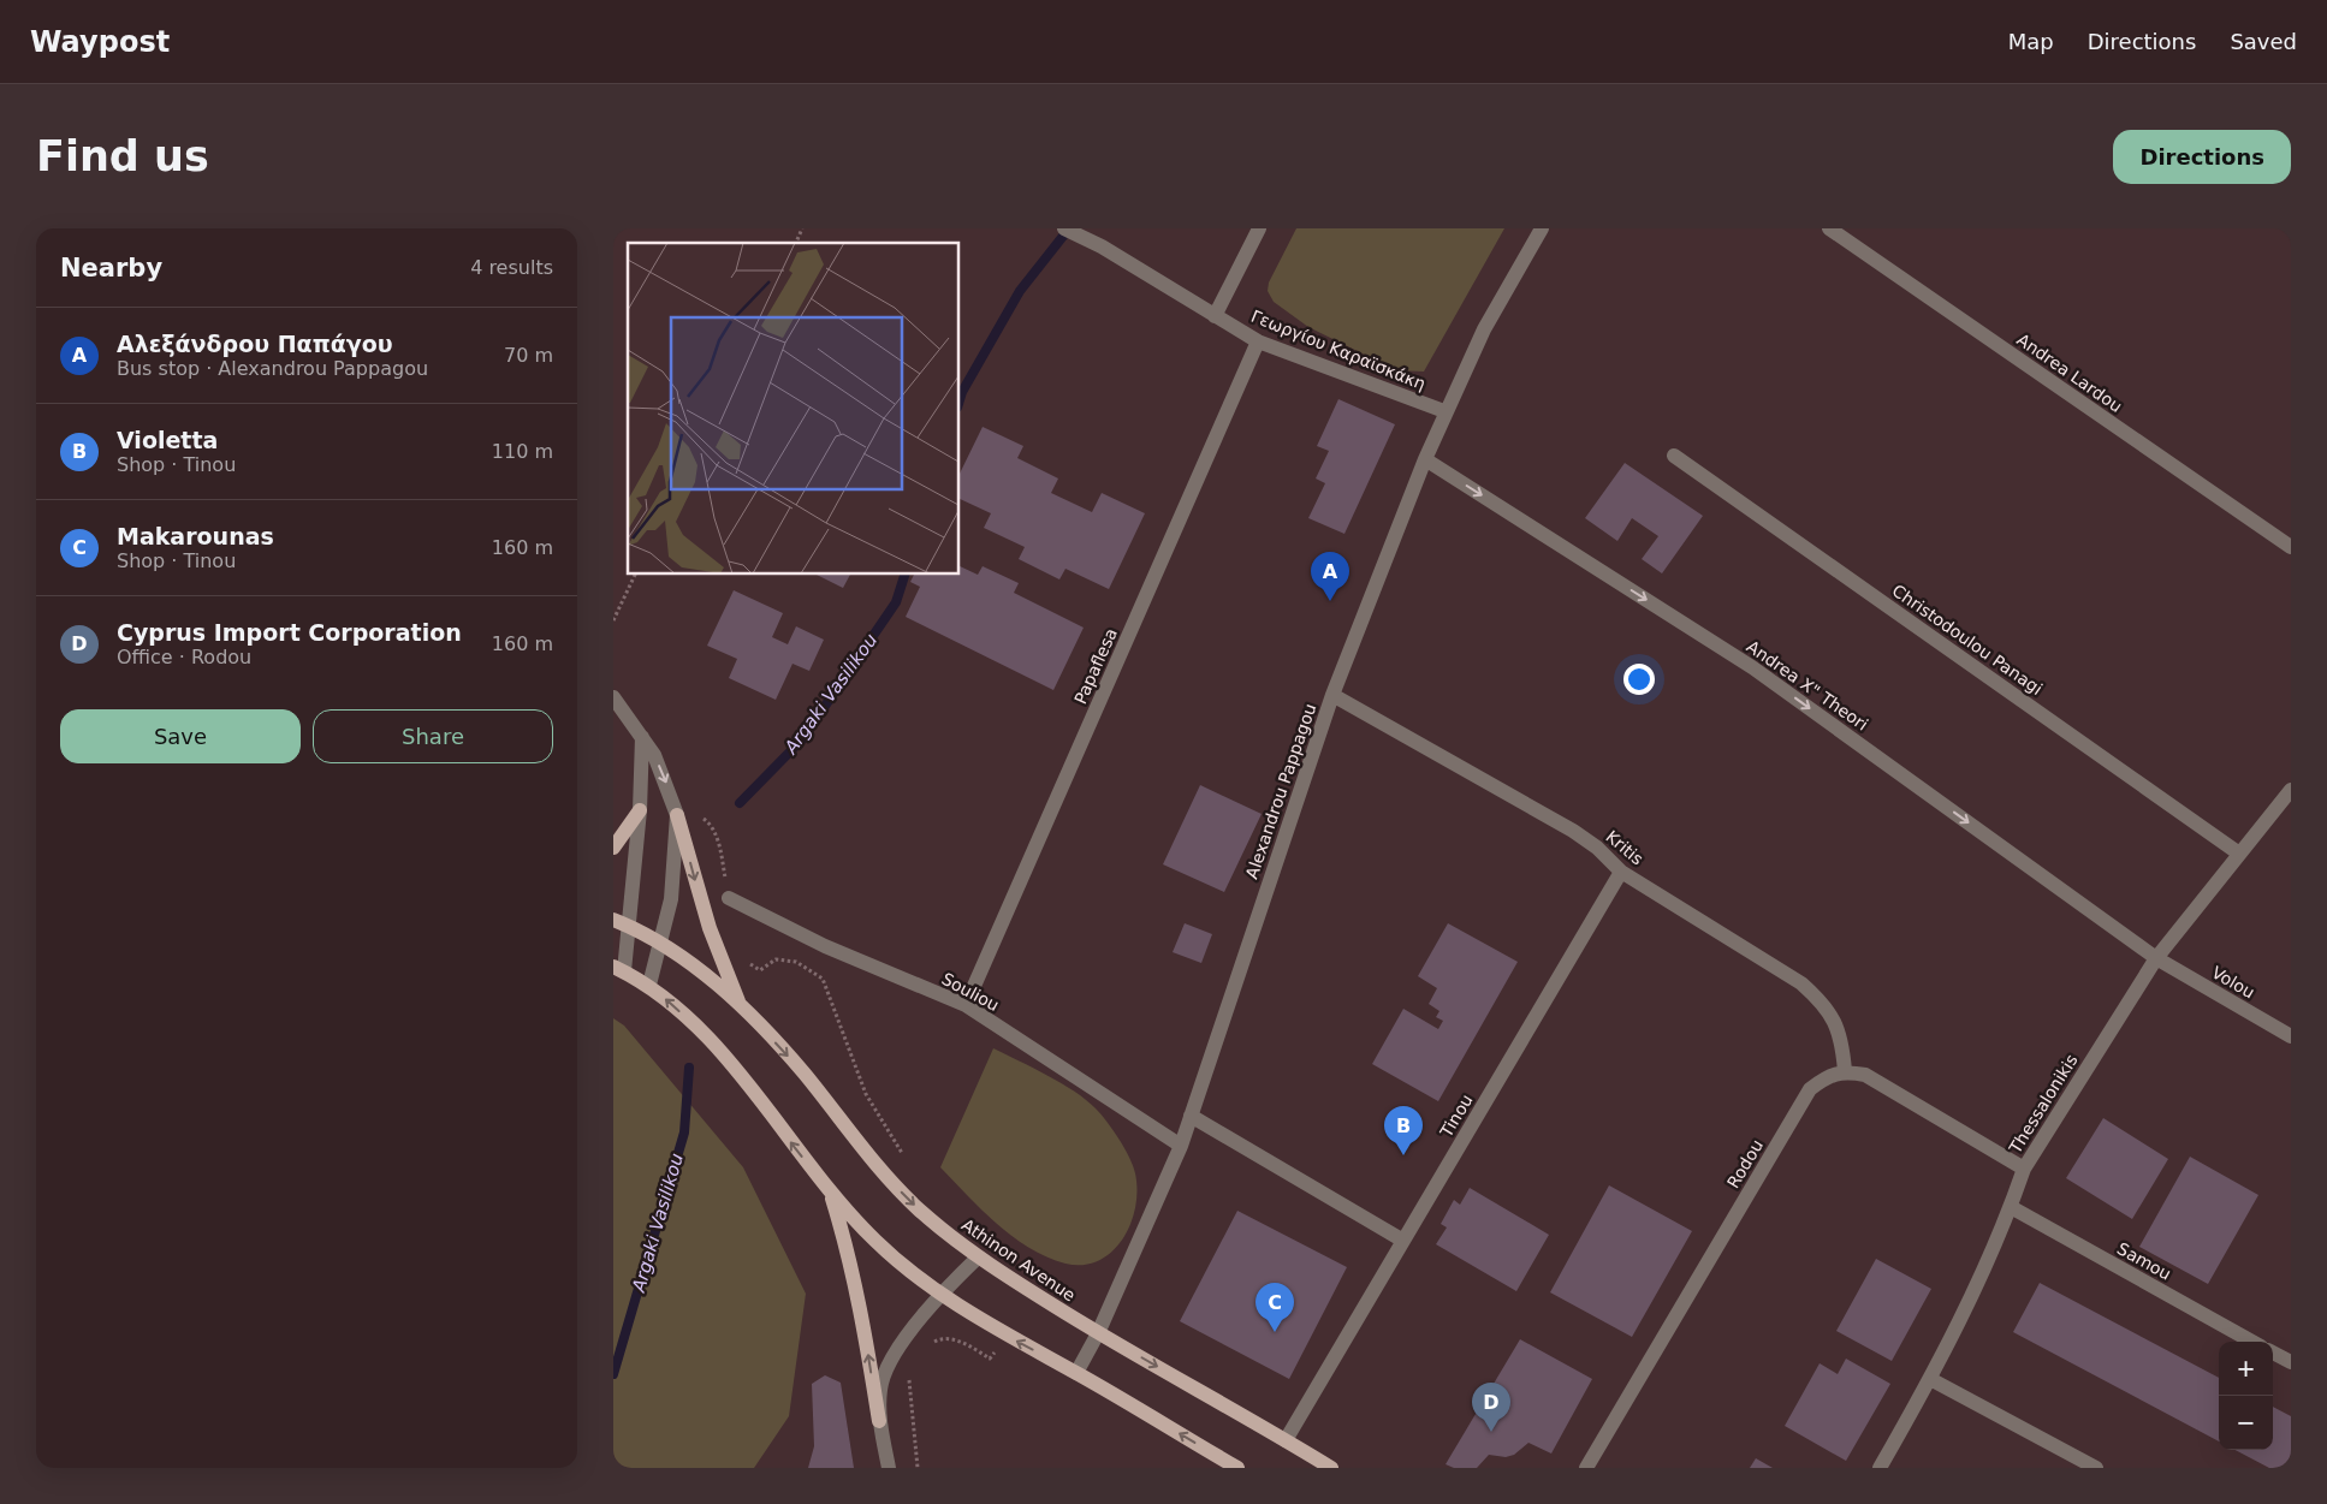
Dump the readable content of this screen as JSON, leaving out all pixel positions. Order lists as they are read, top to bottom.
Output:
{
  "streets": {
    "main road": ["Athinon Avenue"],
    "street": [
      "Γεωργίου Καραϊσκάκη",
      "Andrea Lardou",
      "Christodoulou Panagi",
      "Papaflesa",
      "Andrea X\" Theori",
      "Alexandrou Pappagou",
      "Kritis",
      "Volou",
      "Souliou",
      "Thessalonikis",
      "Tinou",
      "Rodou",
      "Samou"
    ]
  },
  "crossings": [
    ["Γεωργίου Καραϊσκάκη", "Papaflesa"],
    ["Γεωργίου Καραϊσκάκη", "Alexandrou Pappagou"],
    ["Christodoulou Panagi", "Thessalonikis"],
    ["Papaflesa", "Souliou"],
    ["Andrea X\" Theori", "Alexandrou Pappagou"],
    ["Andrea X\" Theori", "Volou"],
    ["Andrea X\" Theori", "Thessalonikis"],
    ["Alexandrou Pappagou", "Kritis"],
    ["Alexandrou Pappagou", "Souliou"],
    ["Alexandrou Pappagou", "Athinon Avenue"],
    ["Kritis", "Tinou"],
    ["Kritis", "Rodou"],
    ["Volou", "Thessalonikis"],
    ["Thessalonikis", "Samou"],
    ["Tinou", "Athinon Avenue"]
  ],
  "one_way": ["Andrea X\" Theori"],
  "water": ["Argaki Vasilikou"],
  "page": {
    "header": "Waypost",
    "nav": ["Map", "Directions", "Saved"],
    "buttons": [
      "Directions",
      ["Save", "Share"]
    ],
    "title": "Find us",
    "heading": ["Nearby", "4 results"],
    "list": [
      {
        "mark": "A",
        "name": "Αλεξάνδρου Παπάγου",
        "note": "Bus stop · Alexandrou Pappagou",
        "value": "70 m"
      },
      {
        "mark": "B",
        "name": "Violetta",
        "note": "Shop · Tinou",
        "value": "110 m"
      },
      {
        "mark": "C",
        "name": "Makarounas",
        "note": "Shop · Tinou",
        "value": "160 m"
      },
      {
        "mark": "D",
        "name": "Cyprus Import Corporation",
        "note": "Office · Rodou",
        "value": "160 m"
      }
    ],
    "pins": [
      "A",
      "B",
      "C",
      "D"
    ],
    "map_buttons": ["+", "−"]
  }
}
